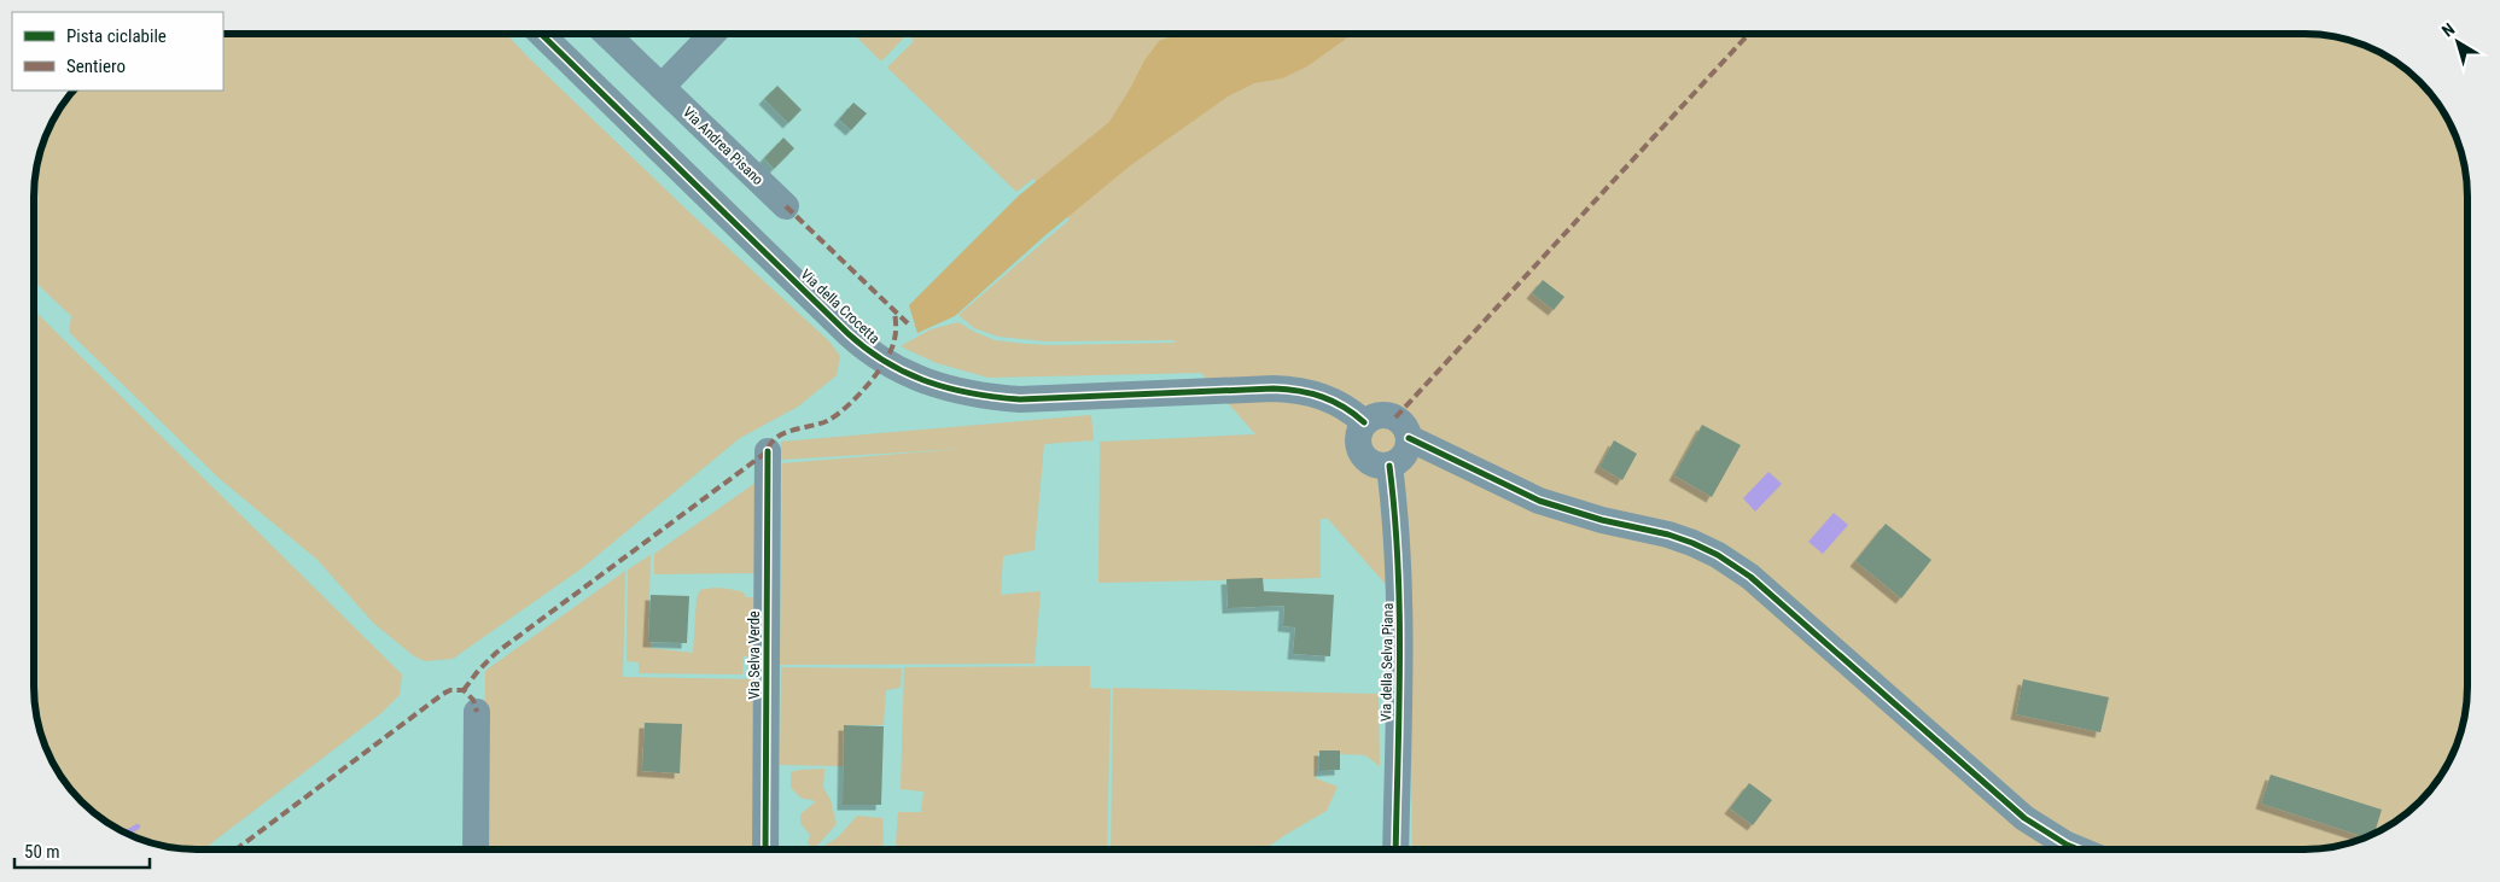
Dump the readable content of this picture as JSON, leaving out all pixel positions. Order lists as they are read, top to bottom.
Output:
{
  "streets": {
    "street": [
      "Via Andrea Pisano",
      "Via della Crocetta",
      "Via Selva Verde",
      "Via della Selva Piana"
    ]
  },
  "crossings": [
    ["Via della Crocetta", "Via della Selva Piana"]
  ],
  "legend": ["Pista ciclabile", "Sentiero"],
  "scale_bar": "50 m",
  "north": "top left"
}
